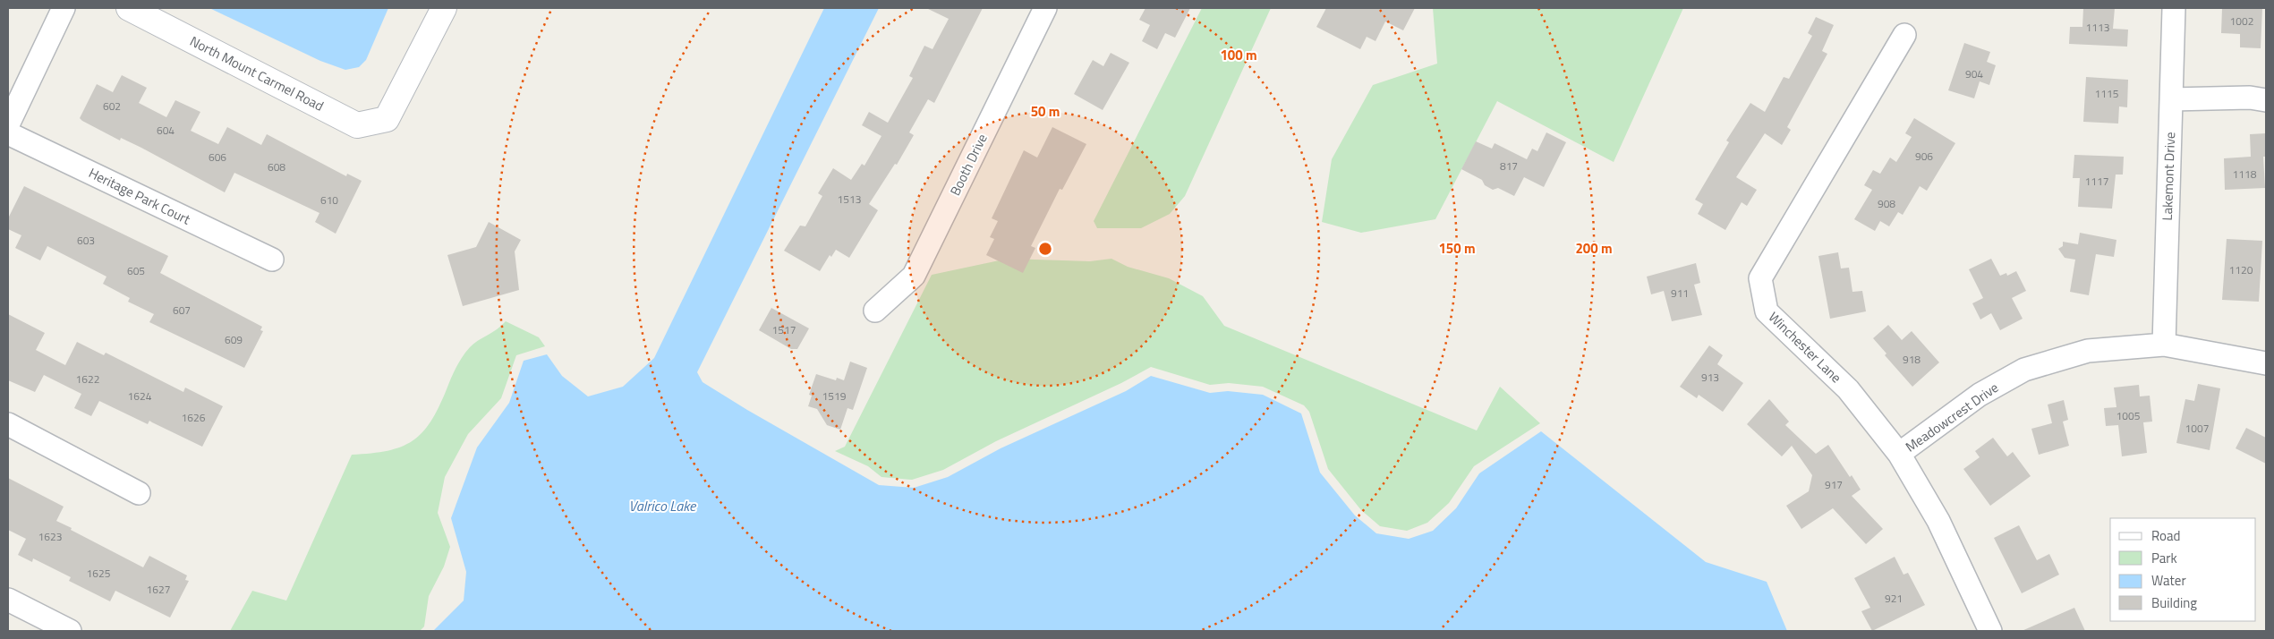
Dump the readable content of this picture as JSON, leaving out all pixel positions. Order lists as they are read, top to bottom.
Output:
{
  "streets": {
    "street": [
      "North Mount Carmel Road",
      "Booth Drive",
      "Lakemont Drive",
      "Heritage Park Court",
      "Winchester Lane",
      "Meadowcrest Drive"
    ]
  },
  "crossings": [
    ["Lakemont Drive", "Meadowcrest Drive"],
    ["Winchester Lane", "Meadowcrest Drive"]
  ],
  "water": ["Valrico Lake"],
  "house_numbers": [
    "1002",
    "1113",
    "904",
    "1115",
    "602",
    "604",
    "906",
    "606",
    "817",
    "608",
    "1118",
    "1117",
    "1513",
    "610",
    "908",
    "603",
    "1120",
    "605",
    "911",
    "607",
    "1517",
    "609",
    "918",
    "913",
    "1622",
    "1624",
    "1519",
    "1005",
    "1626",
    "1007",
    "917",
    "1623",
    "1625",
    "1627",
    "921"
  ],
  "legend": [
    "Road",
    "Park",
    "Water",
    "Building"
  ],
  "rings": [
    "100 m",
    "50 m",
    "150 m",
    "200 m"
  ]
}
